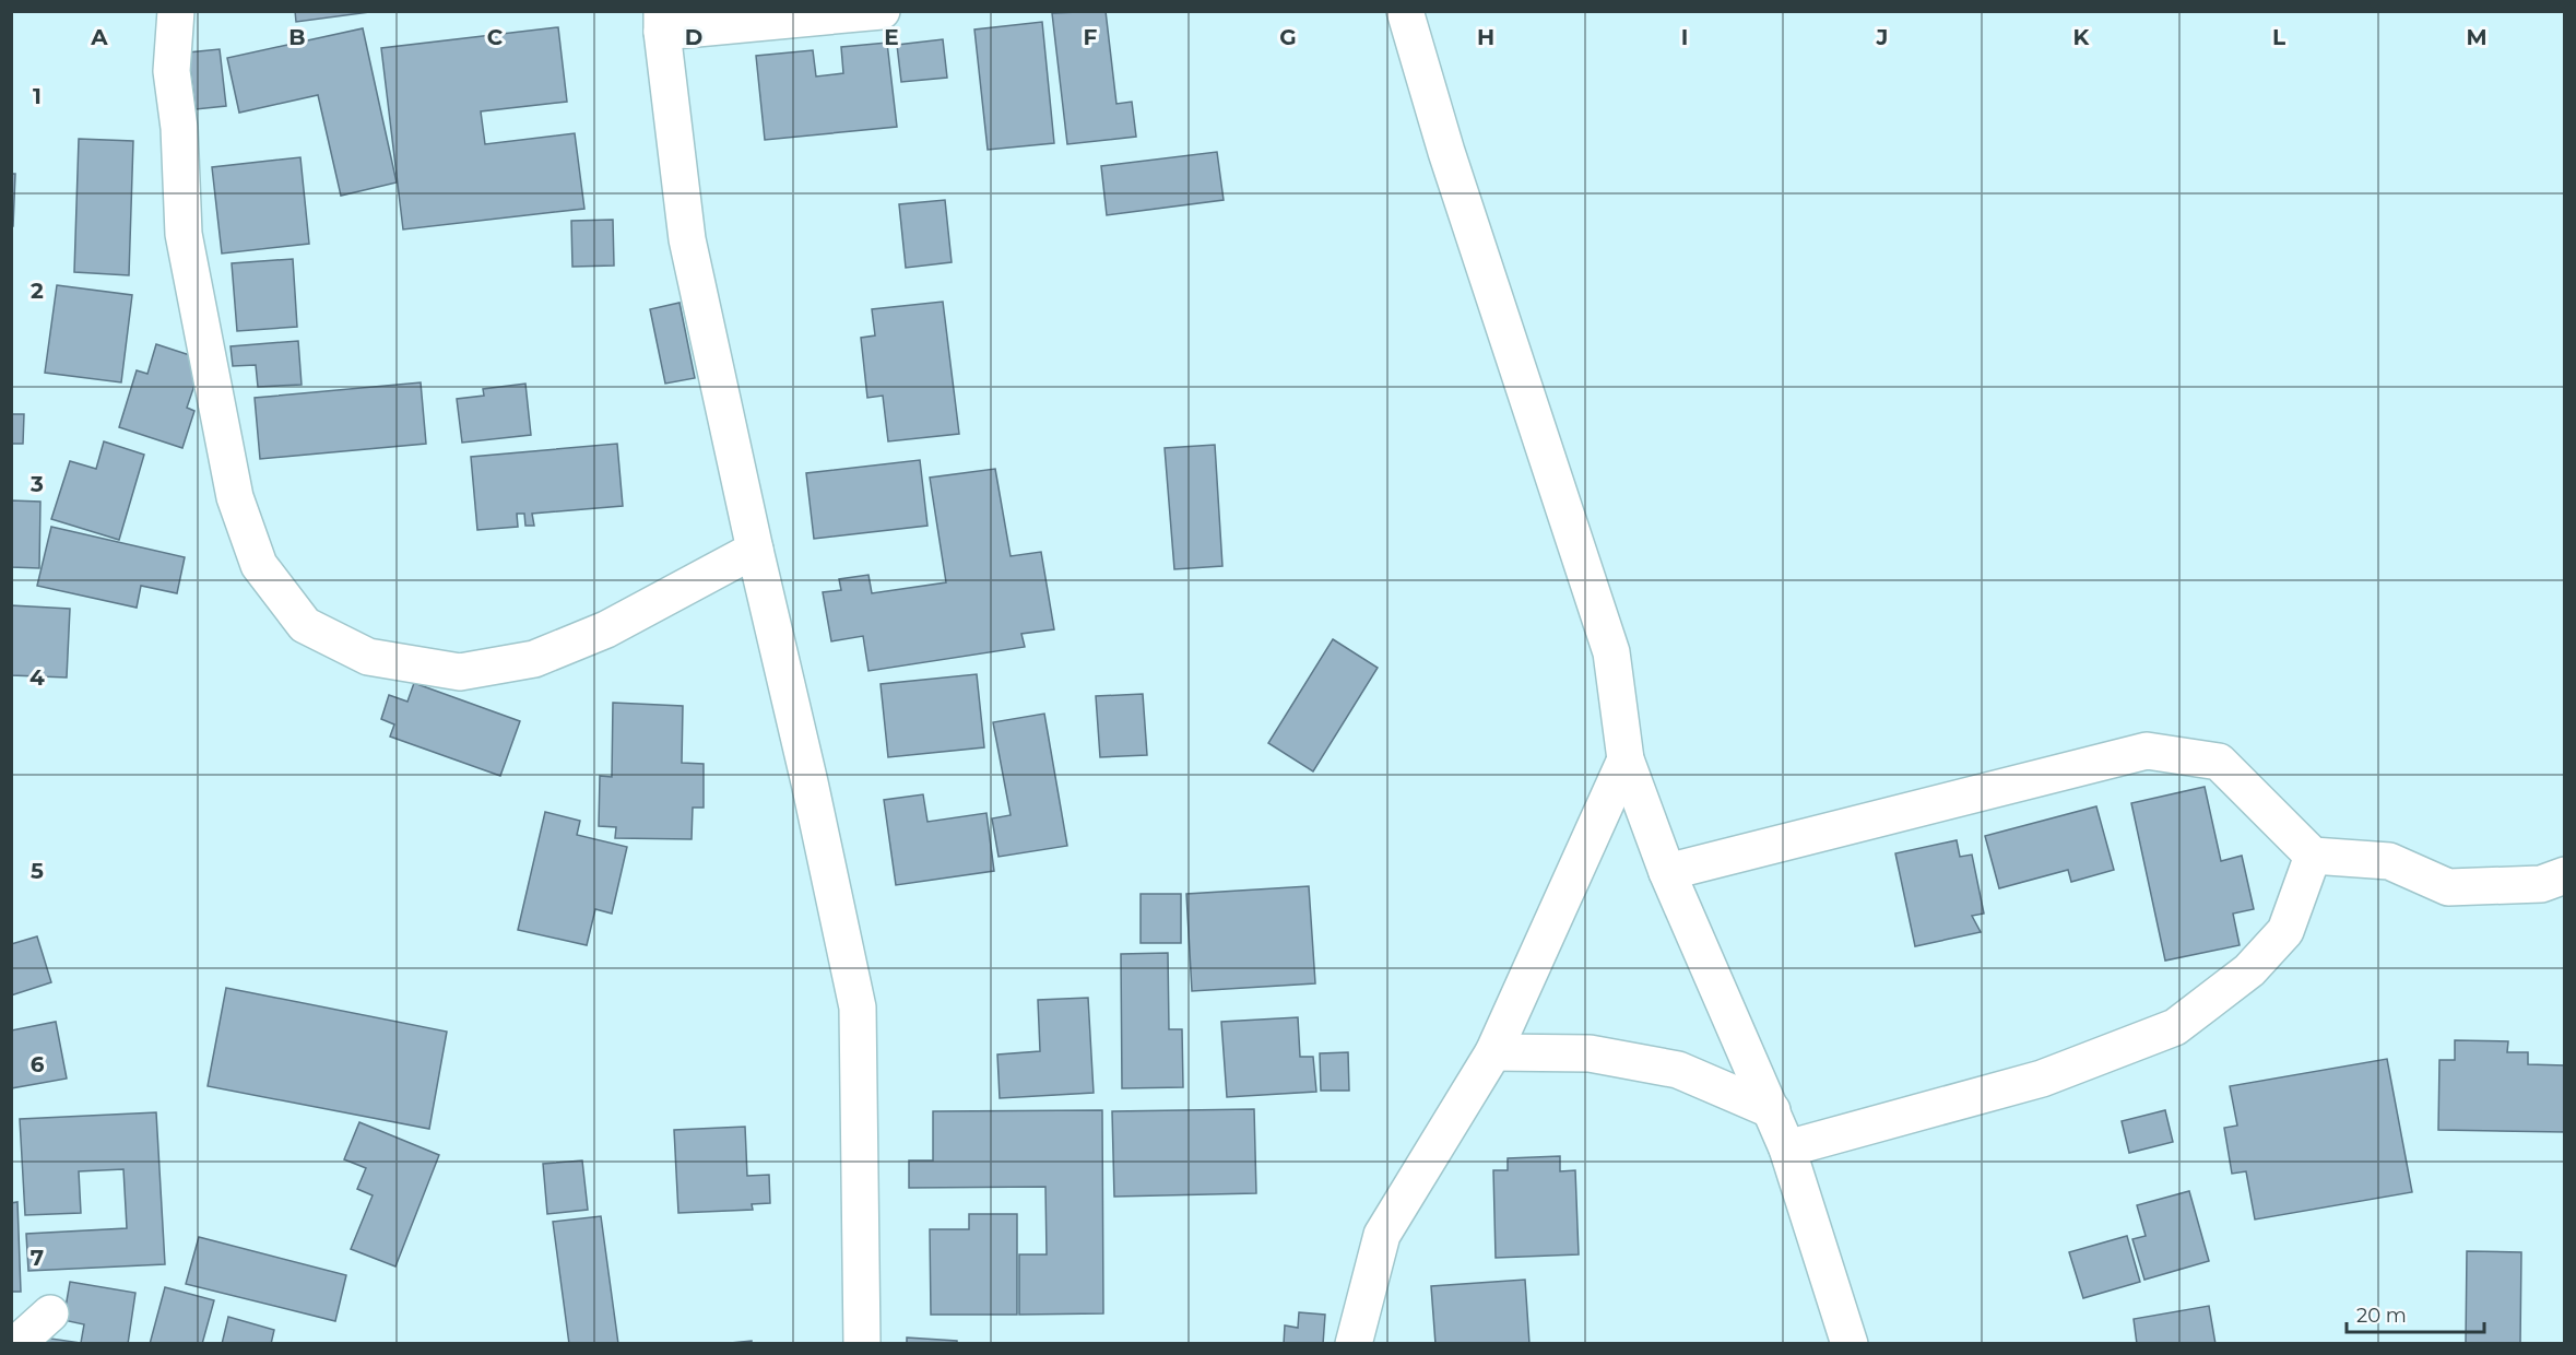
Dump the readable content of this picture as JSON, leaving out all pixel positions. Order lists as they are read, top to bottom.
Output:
{
  "scale_bar": "20 m",
  "grid": {
    "columns": [
      "A",
      "B",
      "C",
      "D",
      "E",
      "F",
      "G",
      "H",
      "I",
      "J",
      "K",
      "L",
      "M"
    ],
    "rows": [
      "1",
      "2",
      "3",
      "4",
      "5",
      "6",
      "7"
    ]
  }
}
